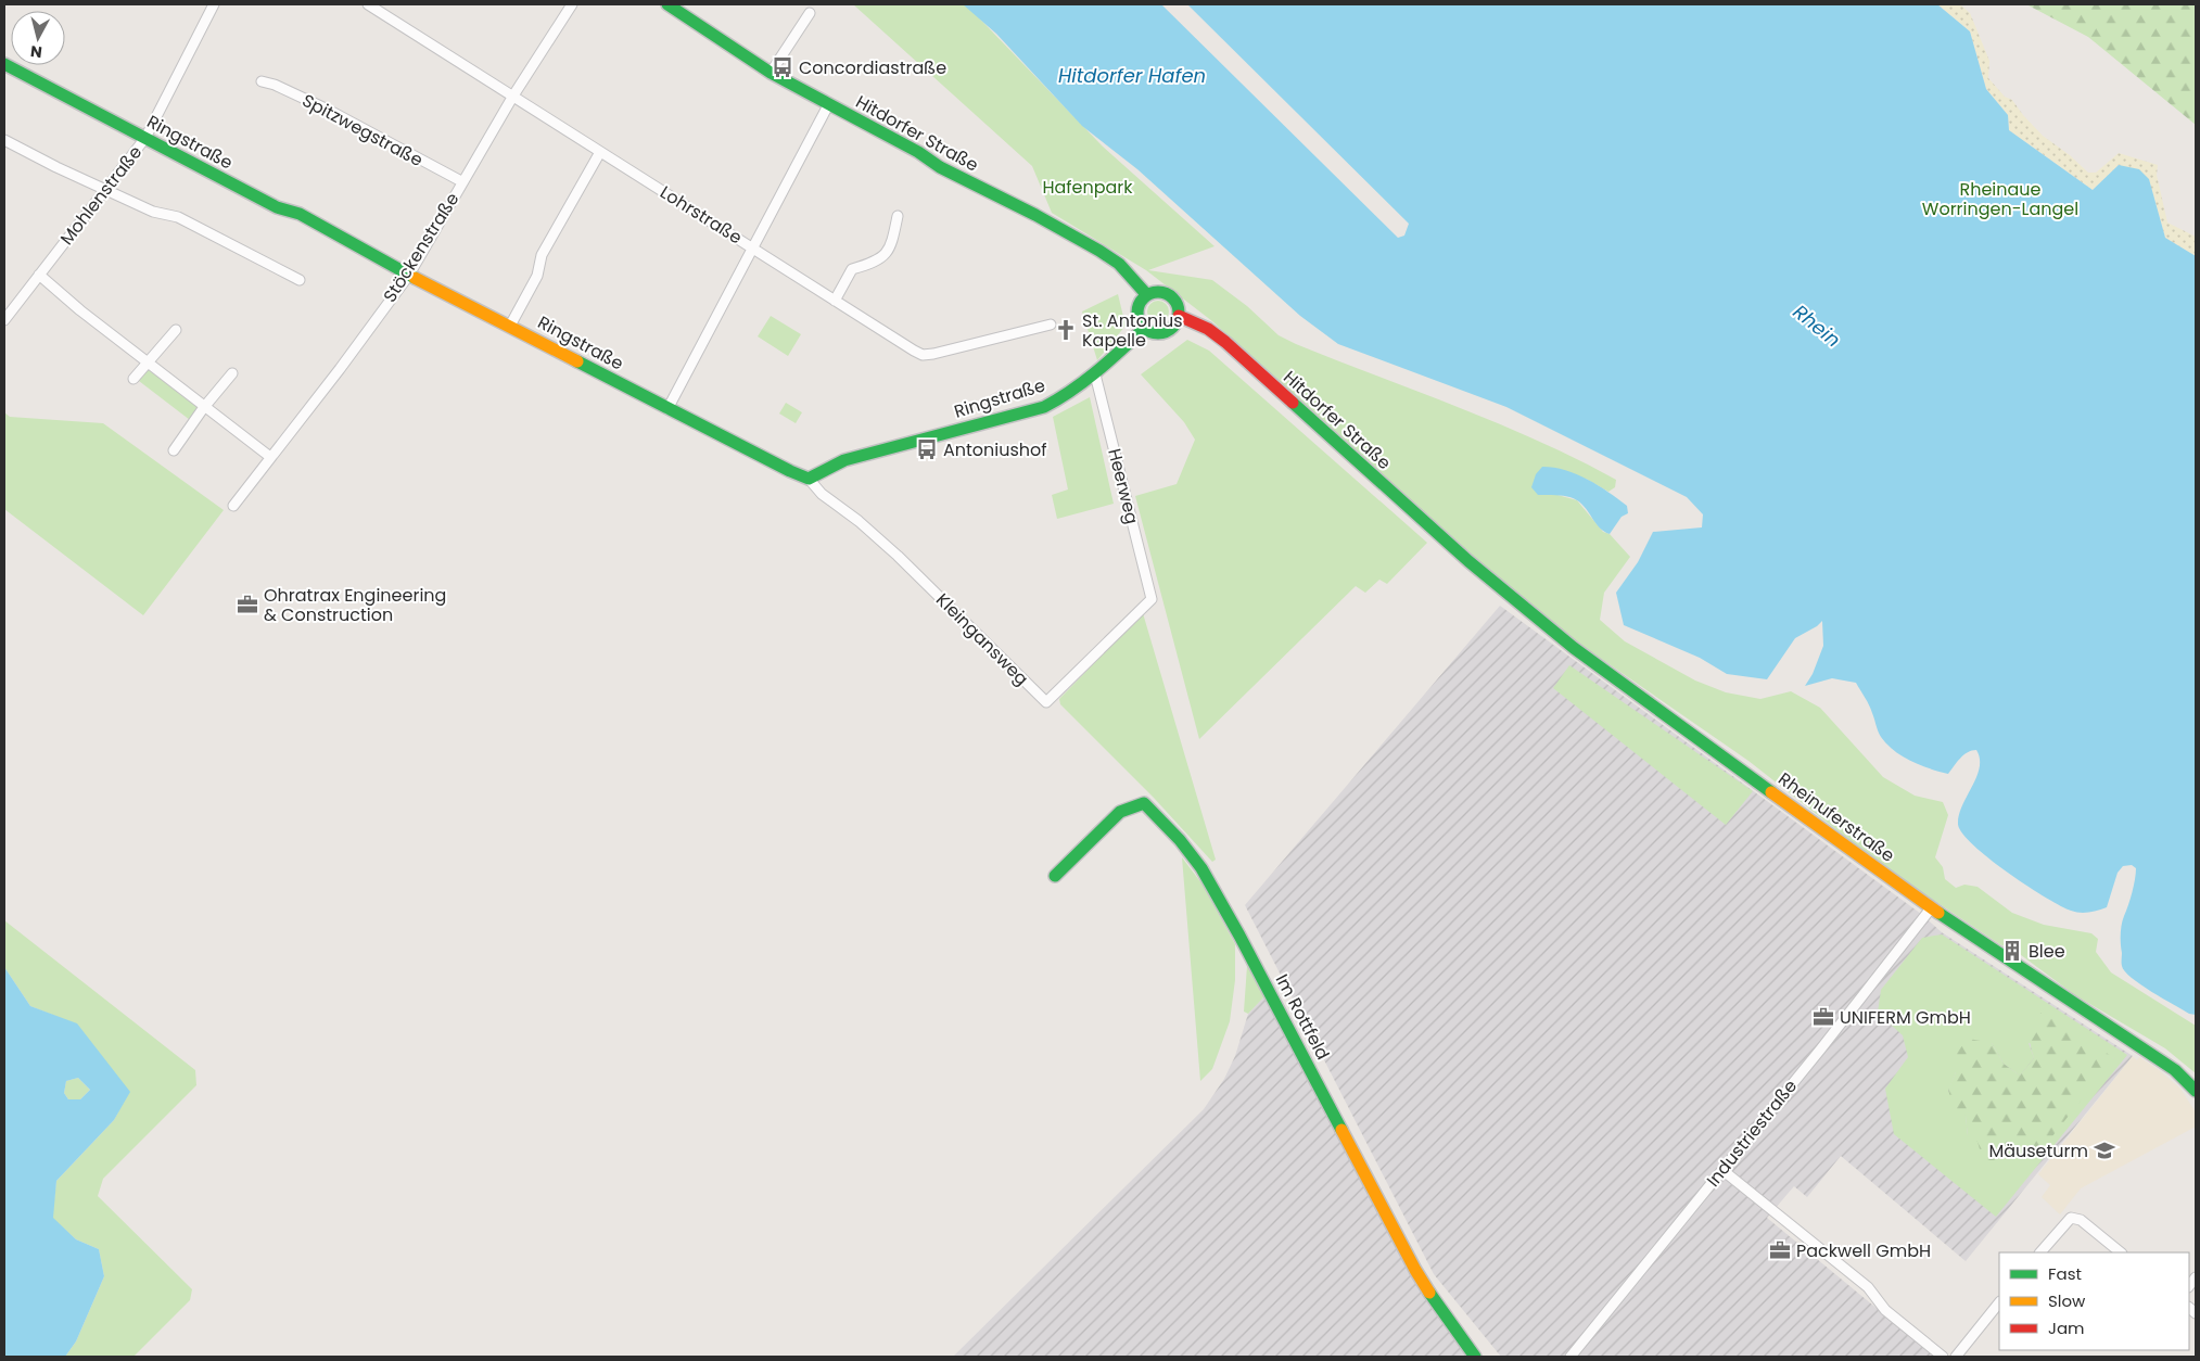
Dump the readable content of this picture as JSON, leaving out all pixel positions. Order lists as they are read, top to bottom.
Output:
{
  "streets": {
    "street": [
      "Spitzwegstraße",
      "Hitdorfer Straße",
      "Ringstraße",
      "Mohlenstraße",
      "Lohrstraße",
      "Stöckenstraße",
      "Heerweg",
      "Kleingansweg",
      "Rheinuferstraße",
      "Im Rottfeld",
      "Industriestraße"
    ]
  },
  "crossings": [
    ["Spitzwegstraße", "Stöckenstraße"],
    ["Hitdorfer Straße", "Ringstraße"],
    ["Hitdorfer Straße", "Rheinuferstraße"],
    ["Ringstraße", "Mohlenstraße"],
    ["Ringstraße", "Stöckenstraße"],
    ["Ringstraße", "Heerweg"],
    ["Ringstraße", "Kleingansweg"],
    ["Lohrstraße", "Stöckenstraße"],
    ["Heerweg", "Kleingansweg"],
    ["Rheinuferstraße", "Industriestraße"]
  ],
  "water": ["Hitdorfer Hafen", "Rhein"],
  "parks": ["Hafenpark", "Rheinaue Worringen-Langel"],
  "places": {
    "bus stop": ["Concordiastraße", "Antoniushof"],
    "church": ["St. Antonius Kapelle"],
    "office": ["Ohratrax Engineering & Construction", "UNIFERM GmbH", "Packwell GmbH"],
    "building": ["Blee"],
    "school or university": ["Mäuseturm"]
  },
  "legend": ["Fast", "Slow", "Jam"],
  "north": "bottom"
}
